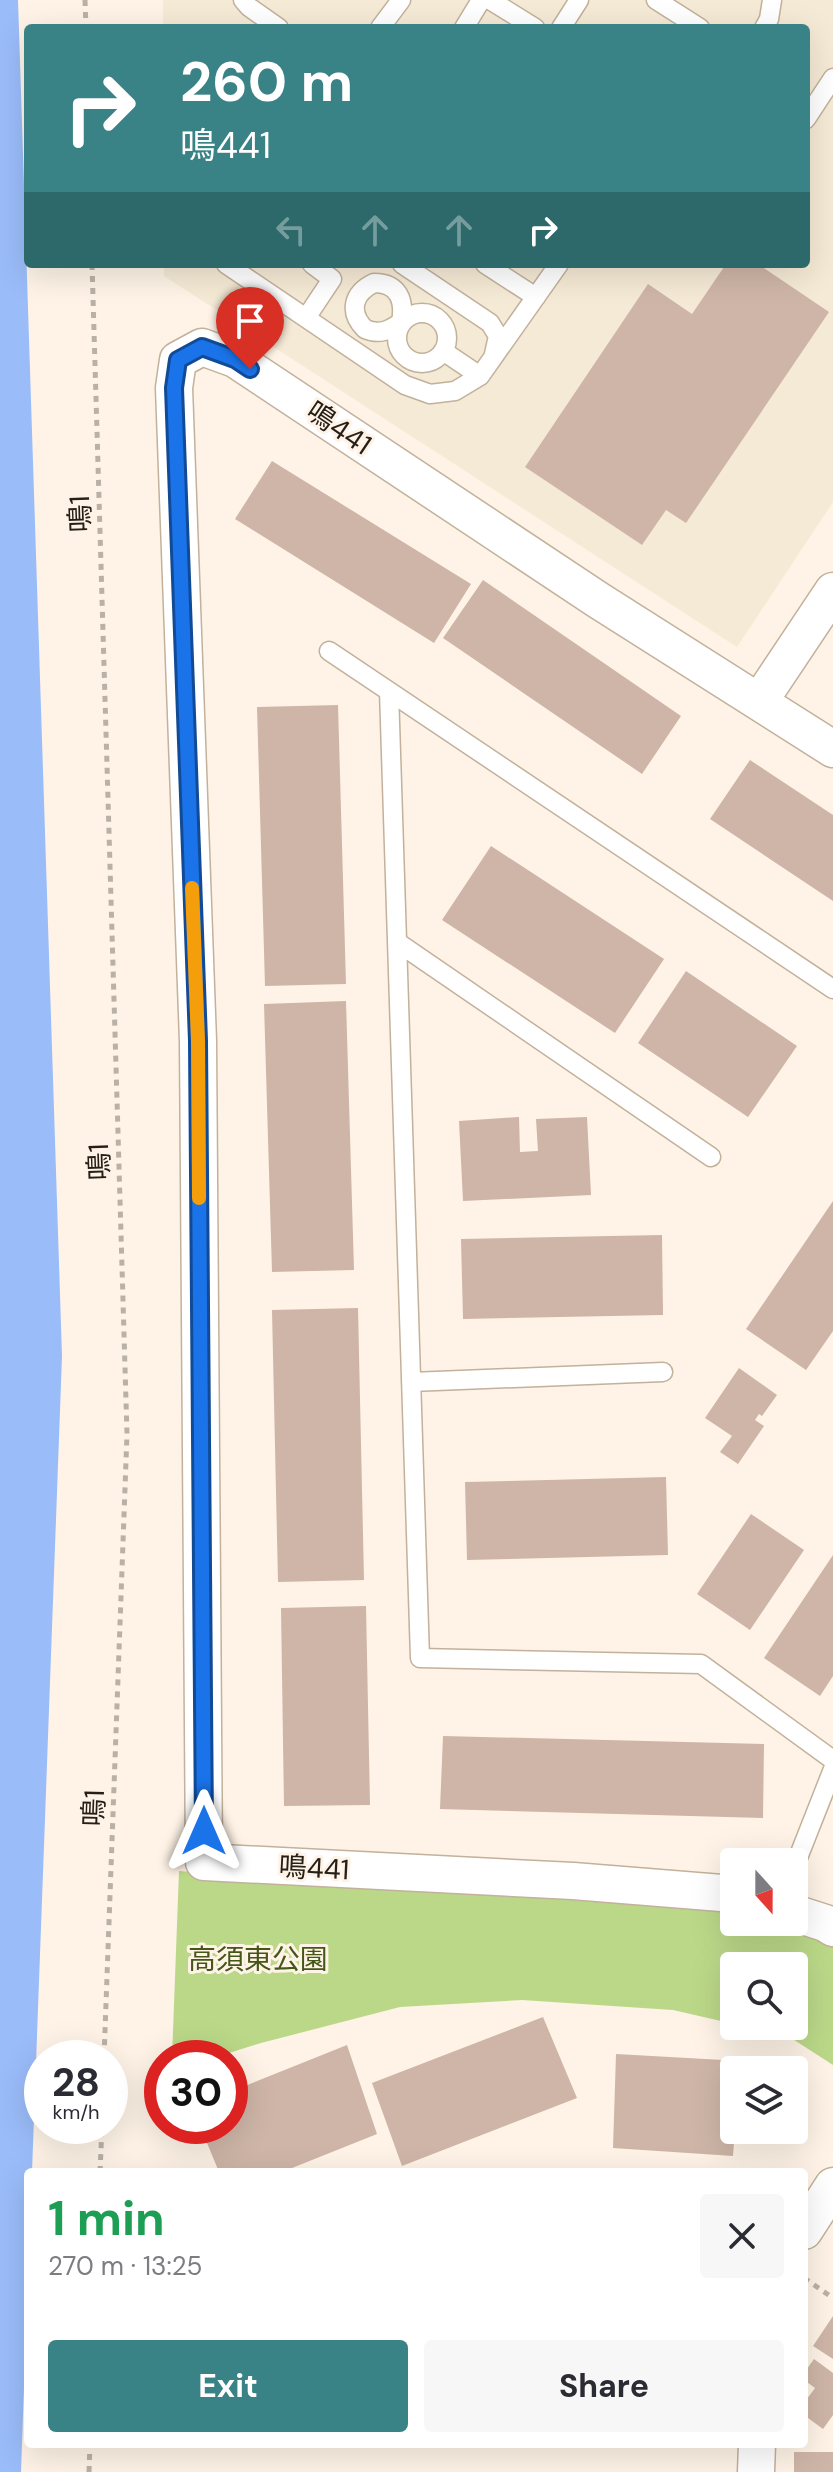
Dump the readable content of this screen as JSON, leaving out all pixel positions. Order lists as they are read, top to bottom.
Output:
{
  "streets": {
    "street": ["鳴441"],
    "path": ["鳴1"]
  },
  "parks": ["高須東公園"],
  "north": "bottom",
  "page": {
    "turn": ["260 m", "鳴441"],
    "speed": "28 km/h",
    "limit": "30",
    "heading": ["1 min", "270 m · 13:25"],
    "buttons": ["Exit", "Share"]
  }
}
